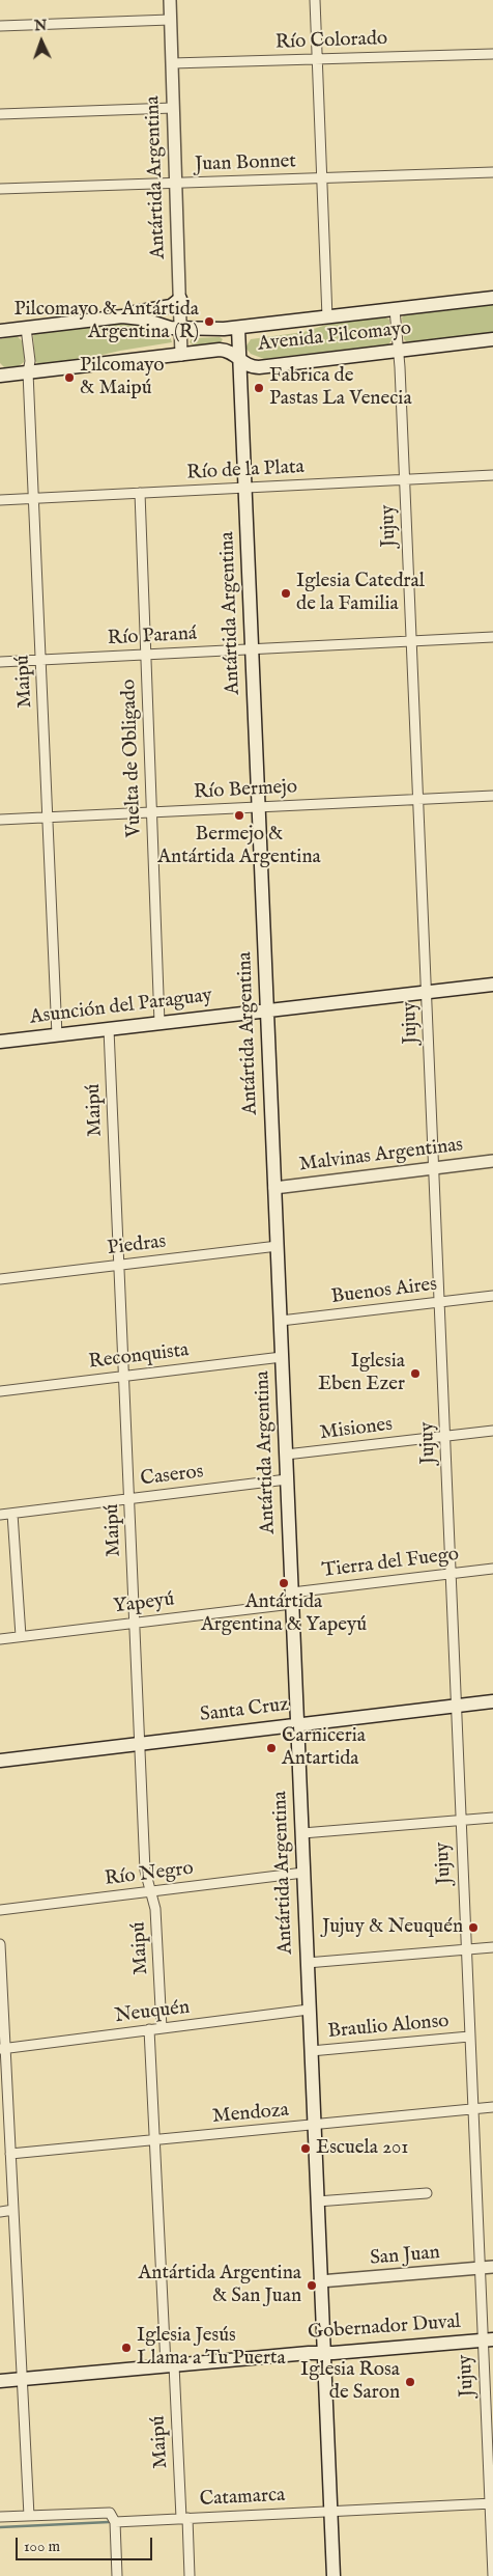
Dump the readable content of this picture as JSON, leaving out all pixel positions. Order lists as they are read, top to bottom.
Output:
{
  "streets": {
    "main road": [
      "Antártida Argentina",
      "Avenida Pilcomayo",
      "Asunción del Paraguay",
      "Santa Cruz",
      "Gobernador Duval"
    ],
    "street": [
      "Río Colorado",
      "Juan Bonnet",
      "Río de la Plata",
      "Jujuy",
      "Río Paraná",
      "Maipú",
      "Vuelta de Obligado",
      "Río Bermejo",
      "Malvinas Argentinas",
      "Piedras",
      "Buenos Aires",
      "Reconquista",
      "Misiones",
      "Caseros",
      "Tierra del Fuego",
      "Yapeyú",
      "Río Negro",
      "Neuquén",
      "Braulio Alonso",
      "Mendoza",
      "San Juan",
      "Catamarca"
    ]
  },
  "crossings": [
    ["Río Colorado", "Antártida Argentina"],
    ["Juan Bonnet", "Antártida Argentina"],
    ["Antártida Argentina", "Avenida Pilcomayo"],
    ["Antártida Argentina", "Río de la Plata"],
    ["Antártida Argentina", "Río Paraná"],
    ["Antártida Argentina", "Río Bermejo"],
    ["Antártida Argentina", "Asunción del Paraguay"],
    ["Antártida Argentina", "Malvinas Argentinas"],
    ["Antártida Argentina", "Piedras"],
    ["Antártida Argentina", "Buenos Aires"],
    ["Antártida Argentina", "Reconquista"],
    ["Antártida Argentina", "Misiones"],
    ["Antártida Argentina", "Caseros"],
    ["Antártida Argentina", "Tierra del Fuego"],
    ["Antártida Argentina", "Yapeyú"],
    ["Antártida Argentina", "Santa Cruz"],
    ["Antártida Argentina", "Río Negro"],
    ["Antártida Argentina", "Neuquén"],
    ["Antártida Argentina", "Braulio Alonso"],
    ["Antártida Argentina", "Mendoza"],
    ["Antártida Argentina", "San Juan"],
    ["Antártida Argentina", "Gobernador Duval"],
    ["Antártida Argentina", "Catamarca"],
    ["Avenida Pilcomayo", "Jujuy"],
    ["Avenida Pilcomayo", "Maipú"],
    ["Río de la Plata", "Jujuy"],
    ["Río de la Plata", "Maipú"],
    ["Río de la Plata", "Vuelta de Obligado"],
    ["Jujuy", "Río Paraná"],
    ["Jujuy", "Río Bermejo"],
    ["Jujuy", "Asunción del Paraguay"],
    ["Jujuy", "Malvinas Argentinas"],
    ["Jujuy", "Buenos Aires"],
    ["Jujuy", "Misiones"],
    ["Jujuy", "Tierra del Fuego"],
    ["Jujuy", "Santa Cruz"],
    ["Jujuy", "Braulio Alonso"],
    ["Jujuy", "Mendoza"],
    ["Jujuy", "San Juan"],
    ["Jujuy", "Gobernador Duval"],
    ["Jujuy", "Catamarca"],
    ["Río Paraná", "Maipú"],
    ["Río Paraná", "Vuelta de Obligado"],
    ["Maipú", "Río Bermejo"],
    ["Maipú", "Asunción del Paraguay"],
    ["Maipú", "Piedras"],
    ["Maipú", "Reconquista"],
    ["Maipú", "Caseros"],
    ["Maipú", "Yapeyú"],
    ["Maipú", "Santa Cruz"],
    ["Maipú", "Río Negro"],
    ["Maipú", "Neuquén"],
    ["Maipú", "Mendoza"],
    ["Maipú", "Gobernador Duval"],
    ["Maipú", "Catamarca"],
    ["Vuelta de Obligado", "Río Bermejo"],
    ["Vuelta de Obligado", "Asunción del Paraguay"],
    ["Tierra del Fuego", "Yapeyú"]
  ],
  "places": [
    "Pilcomayo & Antártida Argentina (R)",
    "Pilcomayo & Maipú",
    "Fabrica de Pastas La Venecia",
    "Iglesia Catedral de la Familia",
    "Bermejo & Antártida Argentina",
    "Iglesia Eben Ezer",
    "Antártida Argentina & Yapeyú",
    "Carniceria Antartida",
    "Jujuy & Neuquén",
    "Escuela 201",
    "Antártida Argentina & San Juan",
    "Iglesia Jesús Llama a Tu Puerta",
    "Iglesia Rosa de Saron"
  ],
  "scale_bar": "100 m",
  "north": "top"
}
